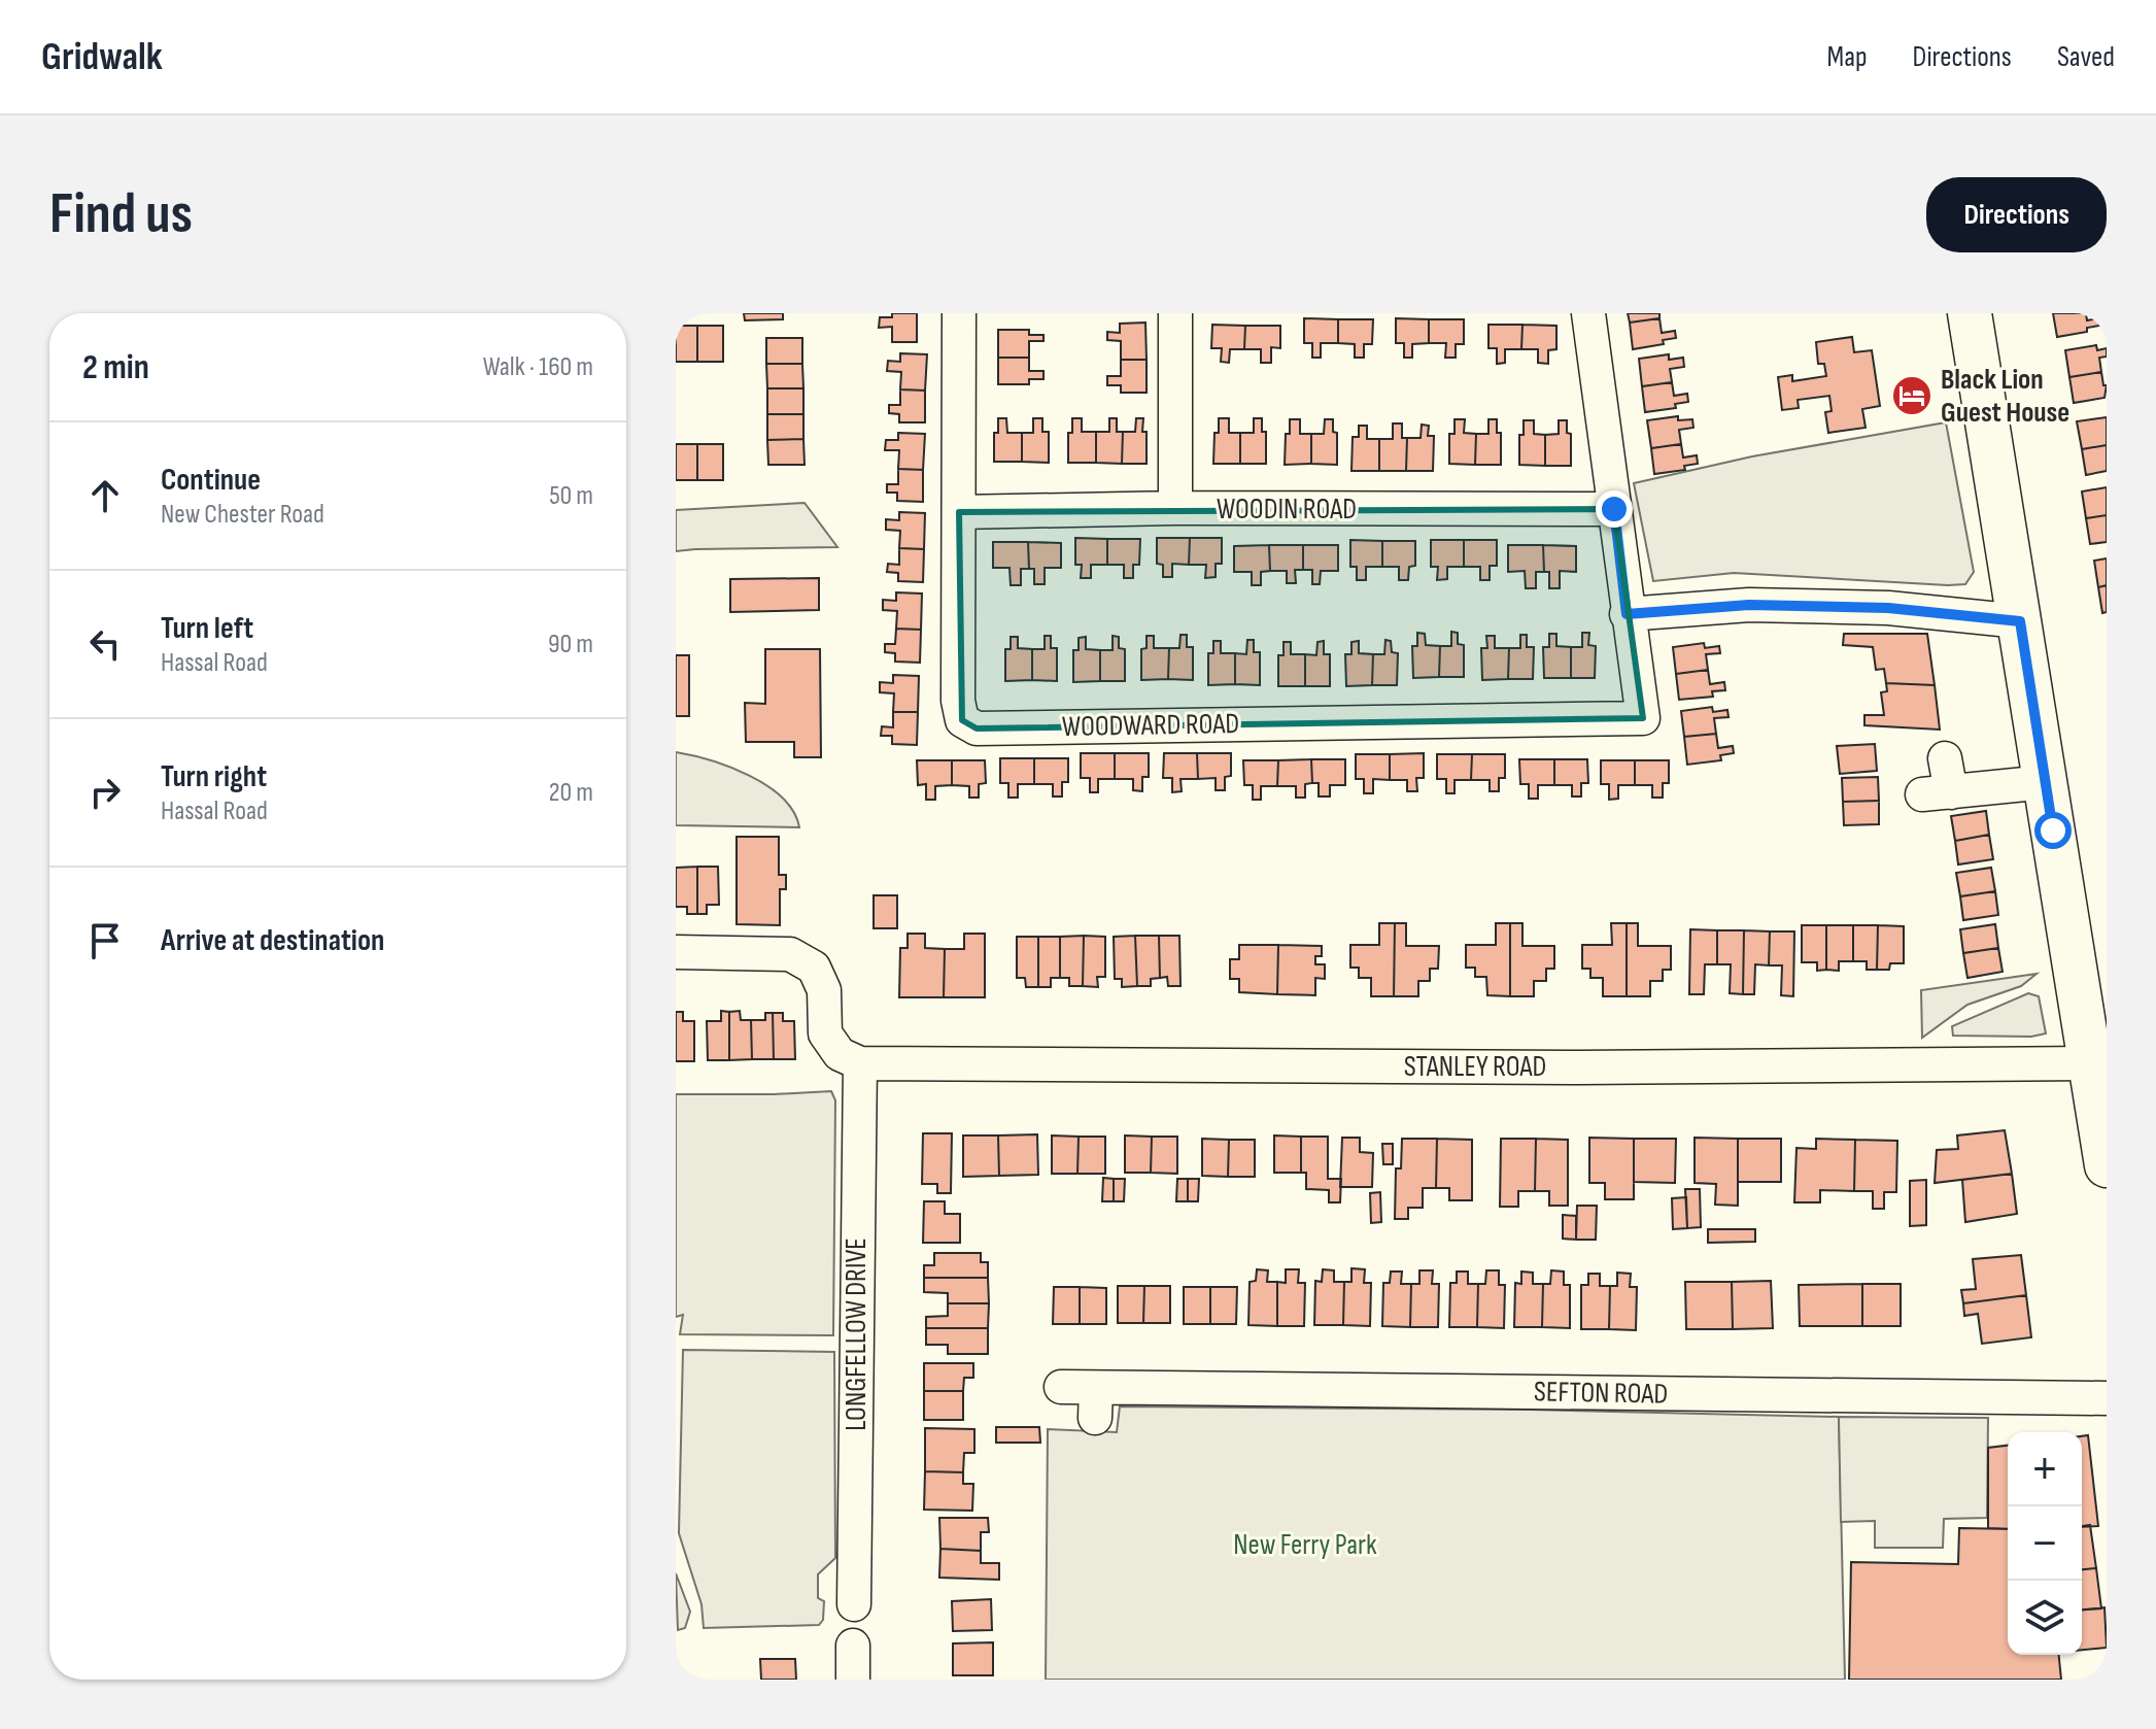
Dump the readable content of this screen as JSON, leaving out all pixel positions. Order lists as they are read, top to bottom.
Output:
{
  "streets": {
    "street": [
      "WOODIN ROAD",
      "WOODWARD ROAD",
      "STANLEY ROAD",
      "LONGFELLOW DRIVE",
      "SEFTON ROAD"
    ]
  },
  "crossings": [
    ["WOODIN ROAD", "WOODWARD ROAD"],
    ["STANLEY ROAD", "LONGFELLOW DRIVE"]
  ],
  "parks": ["New Ferry Park"],
  "places": {
    "hotel": ["Black Lion Guest House"]
  },
  "page": {
    "header": "Gridwalk",
    "nav": ["Map", "Directions", "Saved"],
    "buttons": "Directions",
    "title": "Find us",
    "heading": ["2 min", "Walk · 160 m"],
    "list": [
      ["Continue", "New Chester Road", "50 m"],
      ["Turn left", "Hassal Road", "90 m"],
      ["Turn right", "Hassal Road", "20 m"],
      "Arrive at destination"
    ],
    "map_buttons": ["+", "−"]
  }
}
